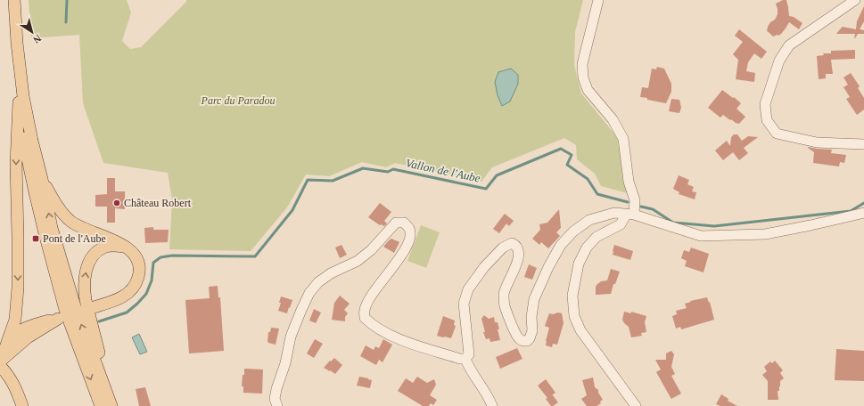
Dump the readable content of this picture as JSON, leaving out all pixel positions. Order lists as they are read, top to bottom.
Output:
{
  "water": ["Vallon de l'Aube"],
  "parks": ["Parc du Paradou"],
  "places": {
    "other": ["Château Robert"],
    "transit": ["Pont de l'Aube"]
  },
  "north": "bottom right"
}
